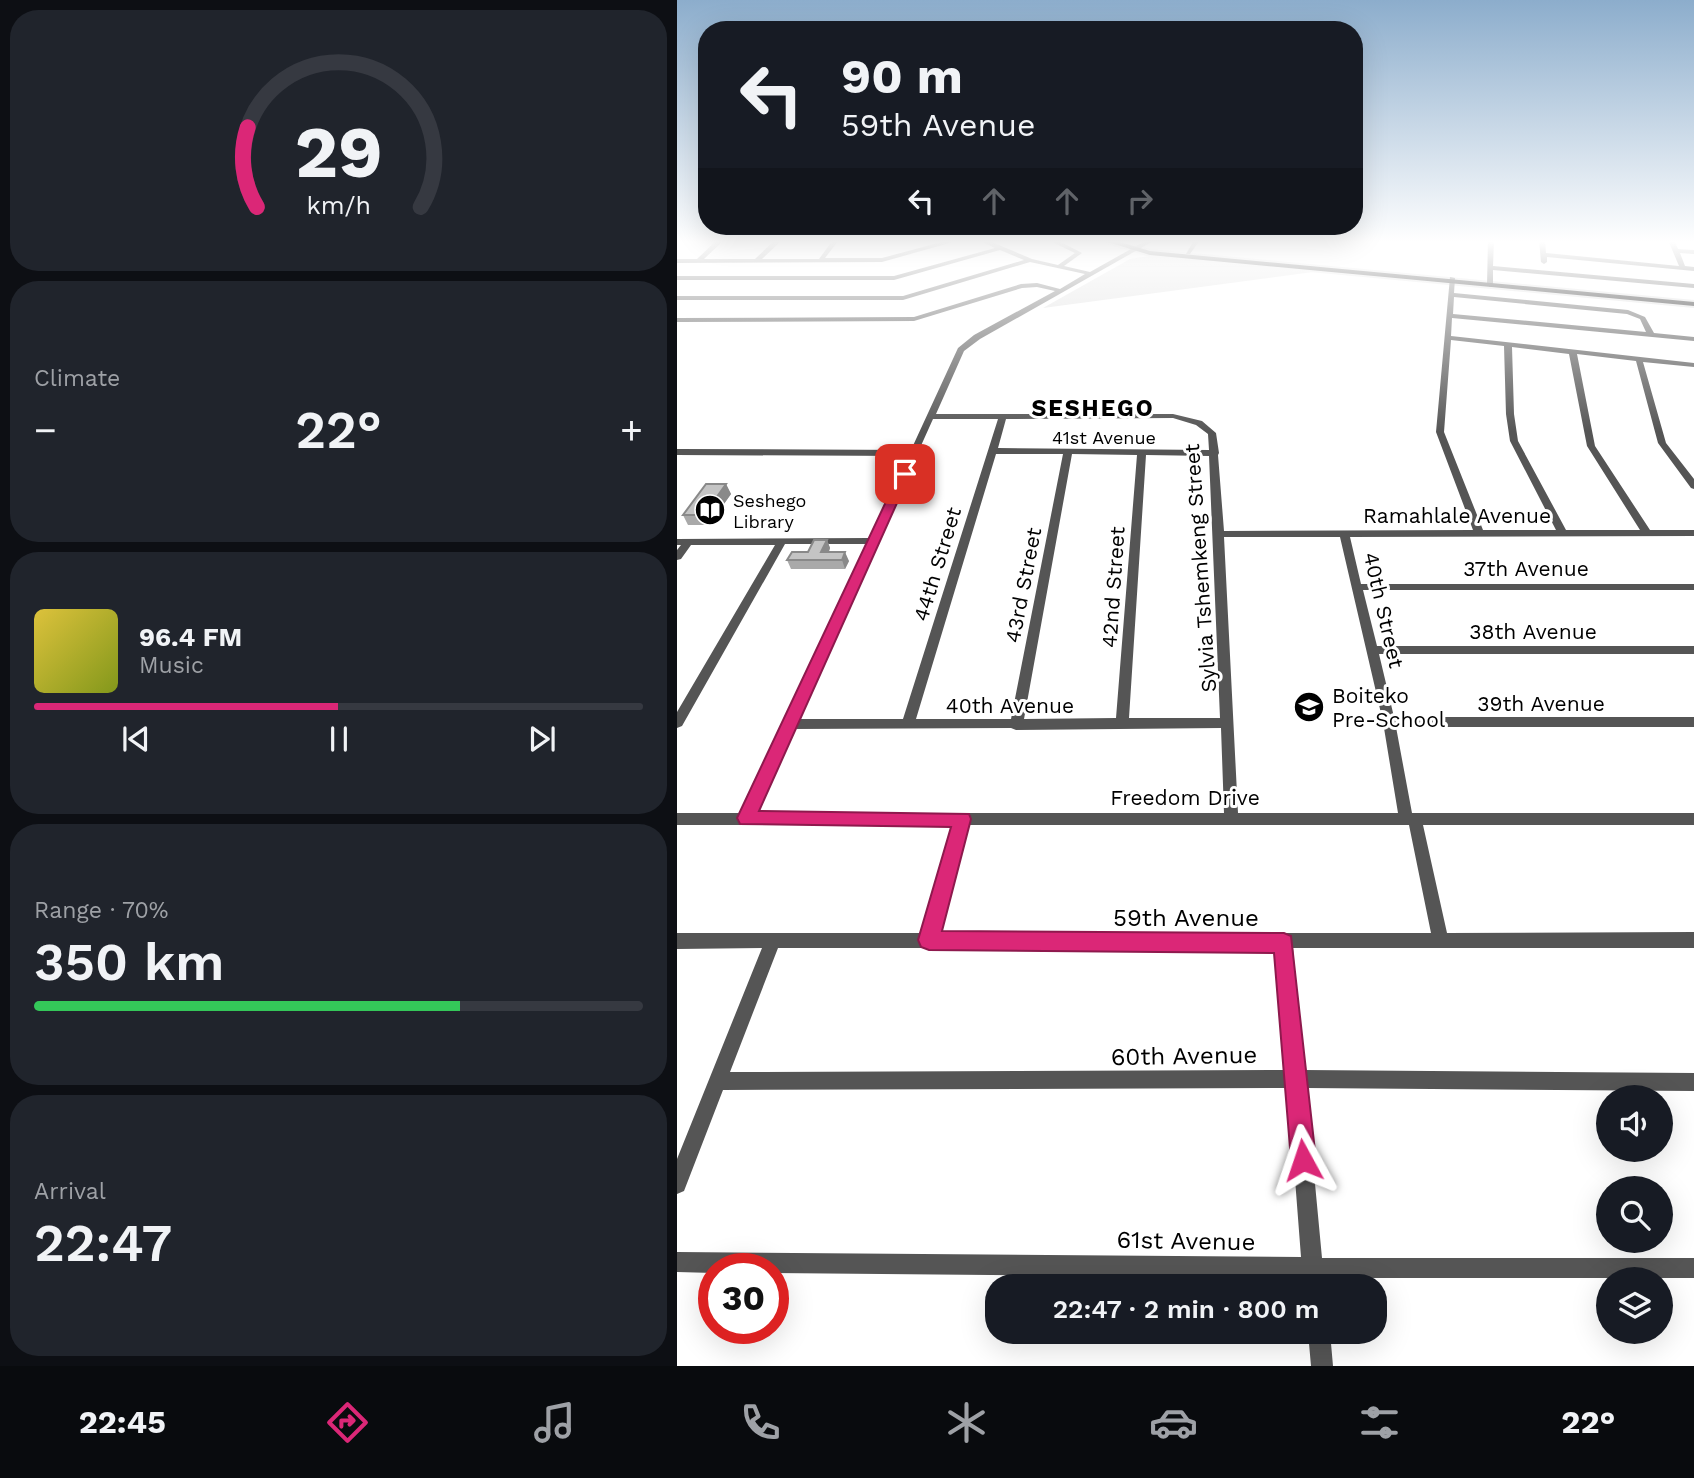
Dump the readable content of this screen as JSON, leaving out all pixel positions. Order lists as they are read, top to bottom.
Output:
{
  "streets": {
    "street": [
      "41st Avenue",
      "Ramahlale Avenue",
      "44th Street",
      "Sylvia Tshemkeng Street",
      "37th Avenue",
      "43rd Street",
      "42nd Street",
      "40th Street",
      "38th Avenue",
      "39th Avenue",
      "40th Avenue",
      "Freedom Drive",
      "59th Avenue",
      "60th Avenue",
      "61st Avenue"
    ]
  },
  "crossings": [
    ["41st Avenue", "44th Street"],
    ["41st Avenue", "Sylvia Tshemkeng Street"],
    ["41st Avenue", "43rd Street"],
    ["41st Avenue", "42nd Street"],
    ["Ramahlale Avenue", "Sylvia Tshemkeng Street"],
    ["Ramahlale Avenue", "40th Street"],
    ["44th Street", "Sylvia Tshemkeng Street"],
    ["44th Street", "40th Avenue"],
    ["Sylvia Tshemkeng Street", "40th Avenue"],
    ["Sylvia Tshemkeng Street", "Freedom Drive"],
    ["37th Avenue", "40th Street"],
    ["43rd Street", "40th Avenue"],
    ["42nd Street", "40th Avenue"],
    ["40th Street", "38th Avenue"],
    ["40th Street", "39th Avenue"],
    ["40th Street", "Freedom Drive"],
    ["40th Street", "59th Avenue"]
  ],
  "districts": ["SESHEGO"],
  "places": {
    "library": ["Seshego Library"],
    "school or university": ["Boiteko Pre-School"]
  },
  "page": {
    "turn": ["90 m", "59th Avenue"],
    "tile": [
      "Climate",
      ["Range · 70%", "350 km"],
      ["Arrival", "22:47"]
    ],
    "heat": ["−", "22°", "+"],
    "song": ["96.4 FM", "Music"],
    "limit": "30",
    "trip": "22:47 · 2 min · 800 m",
    "tabs": ["22:45", "22°"],
    "gauge": ["29", "km/h"]
  }
}
